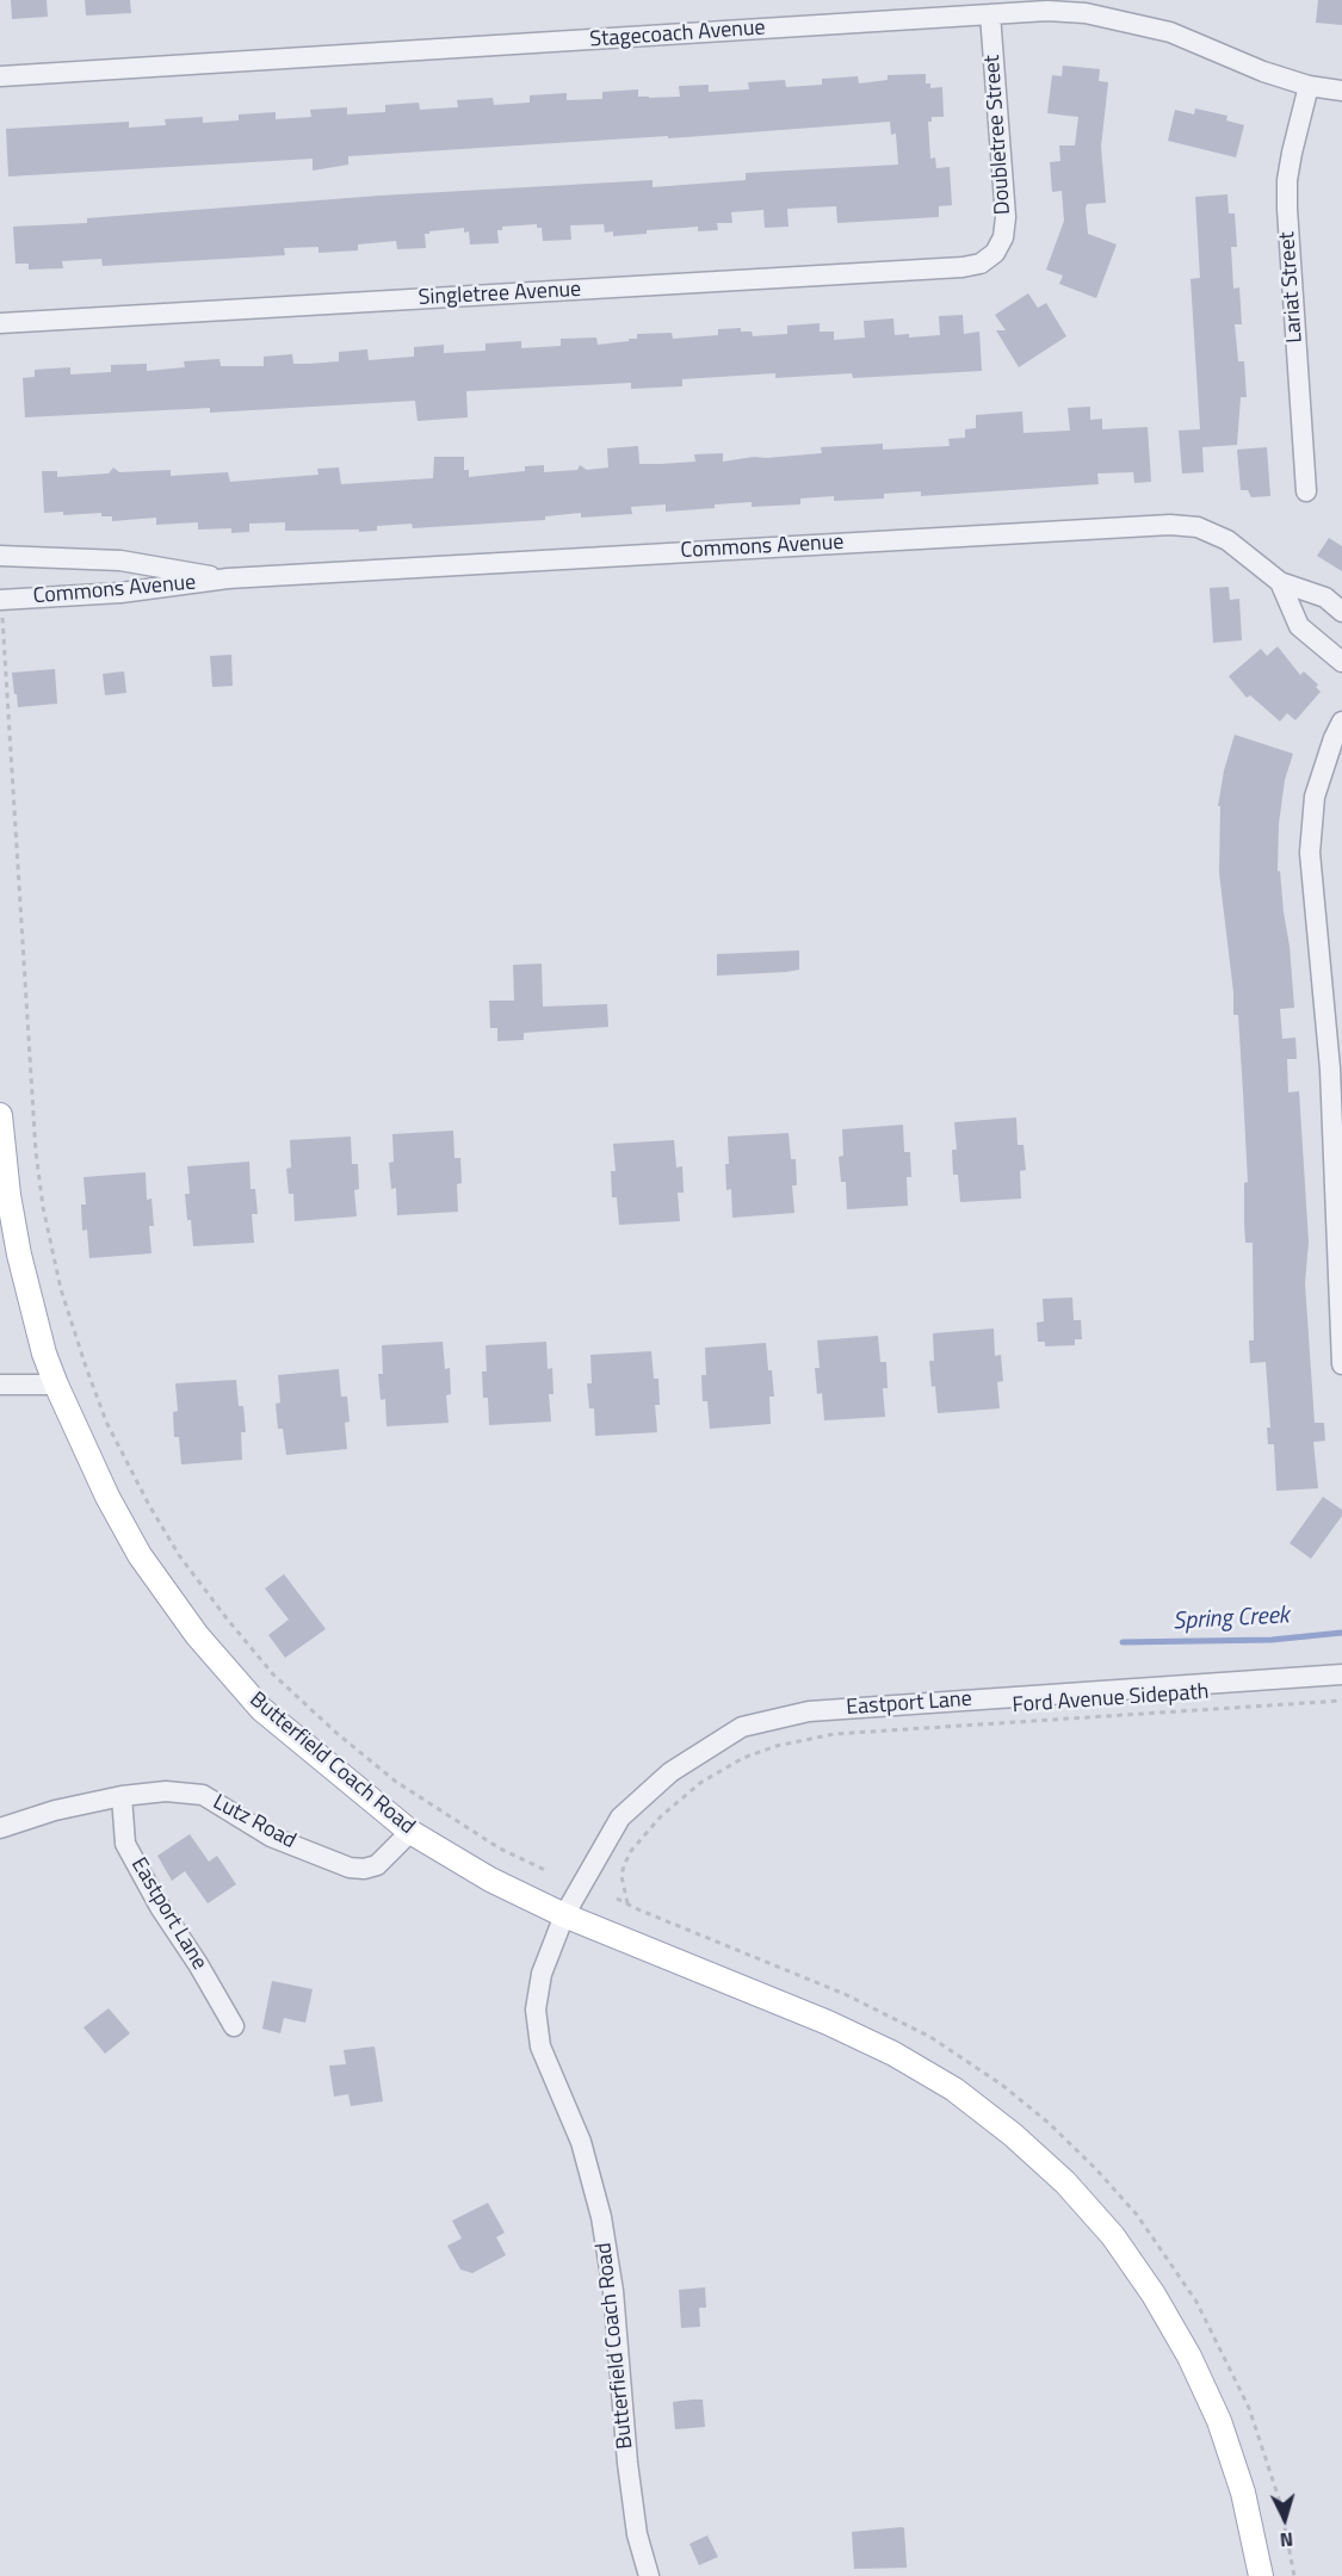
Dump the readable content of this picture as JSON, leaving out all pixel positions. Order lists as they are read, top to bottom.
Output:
{
  "streets": {
    "main road": ["Butterfield Coach Road"],
    "street": [
      "Stagecoach Avenue",
      "Doubletree Street",
      "Lariat Street",
      "Singletree Avenue",
      "Commons Avenue",
      "Eastport Lane",
      "Lutz Road"
    ],
    "path": ["Ford Avenue Sidepath"]
  },
  "crossings": [
    ["Stagecoach Avenue", "Doubletree Street"],
    ["Stagecoach Avenue", "Lariat Street"],
    ["Doubletree Street", "Singletree Avenue"],
    ["Eastport Lane", "Butterfield Coach Road"],
    ["Eastport Lane", "Lutz Road"],
    ["Butterfield Coach Road", "Lutz Road"]
  ],
  "water": ["Spring Creek"],
  "north": "bottom"
}
